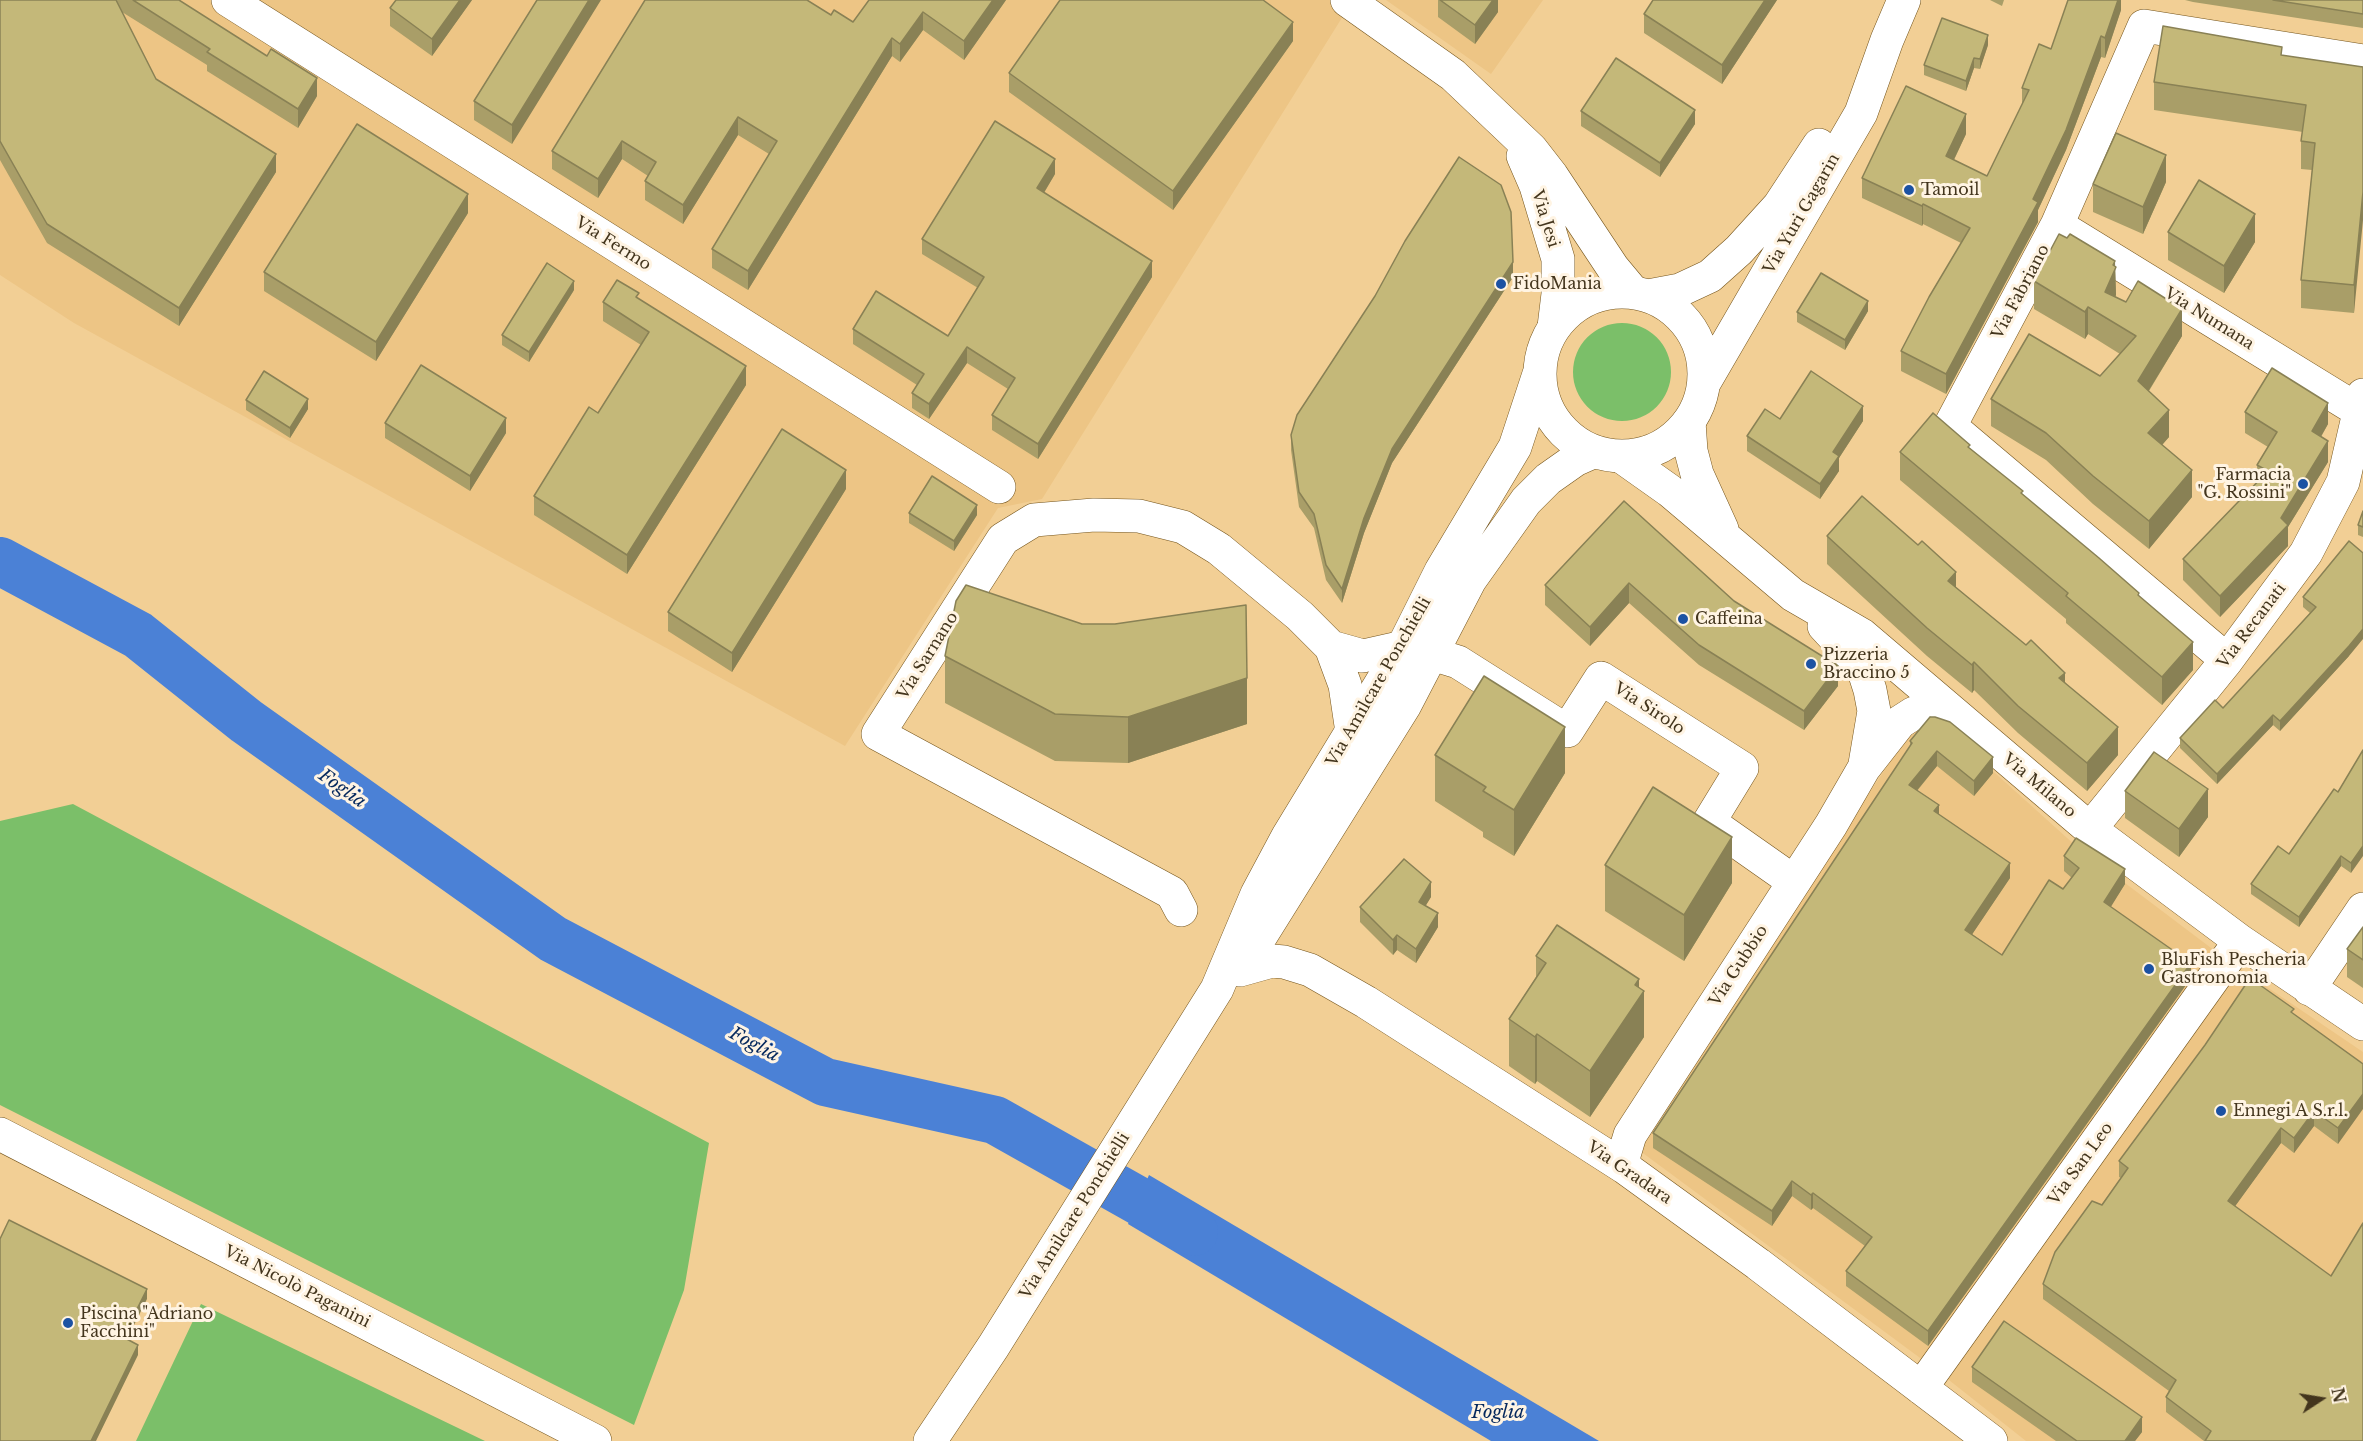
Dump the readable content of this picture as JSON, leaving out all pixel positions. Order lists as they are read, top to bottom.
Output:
{
  "streets": {
    "street": [
      "Via Yuri Gagarin",
      "Via Jesi",
      "Via Fermo",
      "Via Fabriano",
      "Via Numana",
      "Via Recanati",
      "Via Sarnano",
      "Via Amilcare Ponchielli",
      "Via Sirolo",
      "Via Milano",
      "Via Gubbio",
      "Via San Leo",
      "Via Gradara",
      "Via Nicolò Paganini"
    ]
  },
  "crossings": [
    ["Via Yuri Gagarin", "Via Jesi"],
    ["Via Yuri Gagarin", "Via Amilcare Ponchielli"],
    ["Via Yuri Gagarin", "Via Milano"],
    ["Via Jesi", "Via Amilcare Ponchielli"],
    ["Via Jesi", "Via Milano"],
    ["Via Fabriano", "Via Numana"],
    ["Via Fabriano", "Via Recanati"],
    ["Via Numana", "Via Recanati"],
    ["Via Recanati", "Via Milano"],
    ["Via Sarnano", "Via Amilcare Ponchielli"],
    ["Via Sarnano", "Via Sirolo"],
    ["Via Amilcare Ponchielli", "Via Sirolo"],
    ["Via Amilcare Ponchielli", "Via Milano"],
    ["Via Amilcare Ponchielli", "Via Gradara"],
    ["Via Sirolo", "Via Gubbio"],
    ["Via Milano", "Via Gubbio"],
    ["Via Milano", "Via San Leo"],
    ["Via Gubbio", "Via Gradara"],
    ["Via San Leo", "Via Gradara"]
  ],
  "water": ["Foglia"],
  "places": [
    "Tamoil",
    "FidoMania",
    "Farmacia \"G. Rossini\"",
    "Caffeina",
    "Pizzeria Braccino 5",
    "BluFish Pescheria Gastronomia",
    "Ennegi A S.r.l.",
    "Piscina \"Adriano Facchini\""
  ],
  "north": "right"
}
